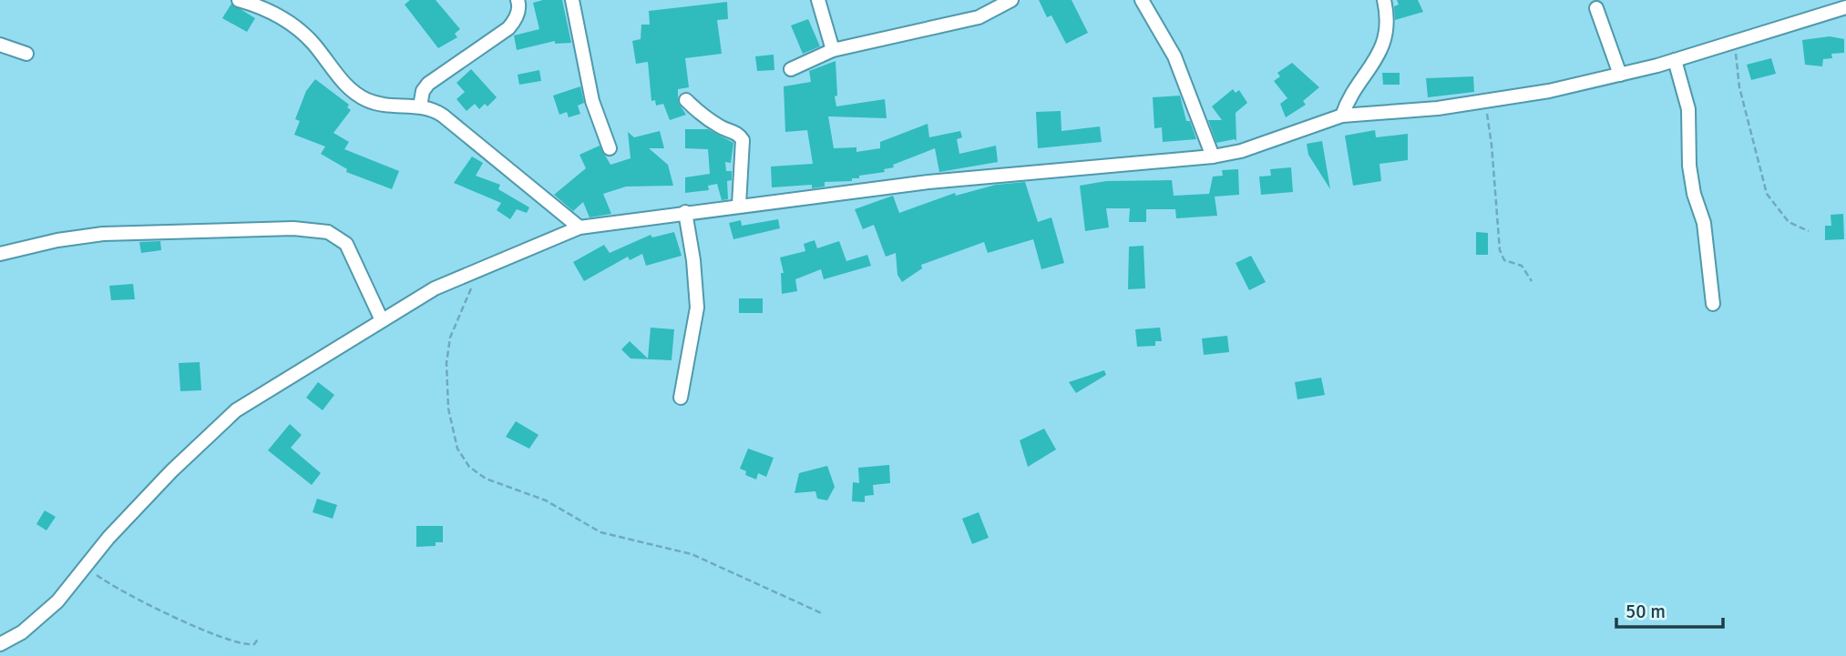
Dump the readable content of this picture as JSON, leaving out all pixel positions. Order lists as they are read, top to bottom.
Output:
{
  "scale_bar": "50 m"
}
